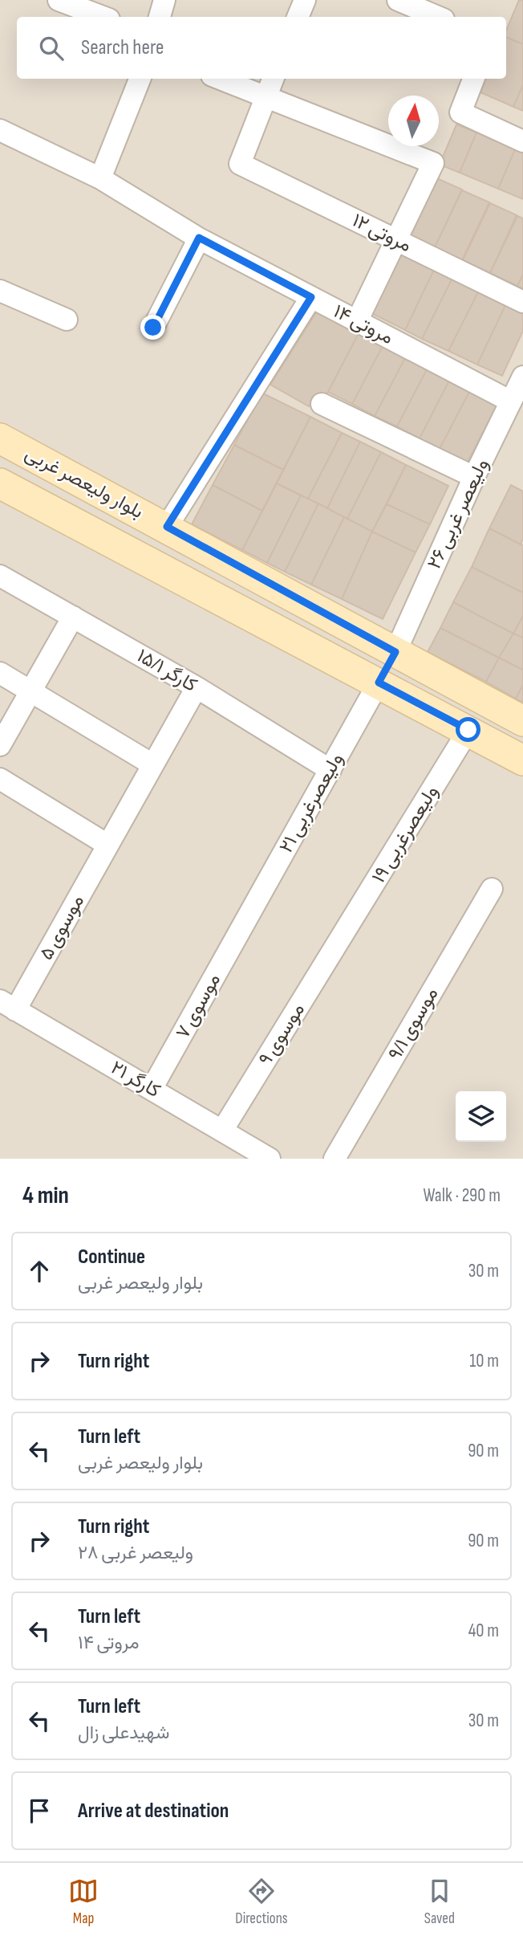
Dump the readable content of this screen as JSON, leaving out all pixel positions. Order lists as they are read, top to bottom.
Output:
{
  "streets": {
    "street": [
      "مروتی ۱۲",
      "مروتی ۱۴",
      "بلوار ولیعصر غربی",
      "ولیعصر غربی ۲۶",
      "کارگر ۱۵/۱",
      "ولیعصرغربی ۲۱",
      "ولیعصرغربی ۱۹",
      "موسوی ۵",
      "موسوی ۷",
      "موسوی ۹/۱",
      "موسوی ۹",
      "کارگر ۲۱"
    ]
  },
  "crossings": [
    ["مروتی ۱۴", "ولیعصر غربی ۲۶"],
    ["بلوار ولیعصر غربی", "ولیعصر غربی ۲۶"],
    ["بلوار ولیعصر غربی", "ولیعصرغربی ۲۱"],
    ["بلوار ولیعصر غربی", "ولیعصرغربی ۱۹"],
    ["کارگر ۱۵/۱", "ولیعصرغربی ۲۱"],
    ["کارگر ۱۵/۱", "موسوی ۵"],
    ["ولیعصرغربی ۲۱", "موسوی ۷"],
    ["ولیعصرغربی ۱۹", "موسوی ۹"],
    ["موسوی ۵", "کارگر ۲۱"],
    ["موسوی ۷", "کارگر ۲۱"],
    ["موسوی ۹", "کارگر ۲۱"]
  ],
  "north": "top",
  "page": {
    "search": "Search here",
    "heading": ["4 min", "Walk · 290 m"],
    "list": [
      ["Continue", "بلوار ولیعصر غربی", "30 m"],
      ["Turn right", "10 m"],
      ["Turn left", "بلوار ولیعصر غربی", "90 m"],
      ["Turn right", "ولیعصر غربی ۲۸", "90 m"],
      ["Turn left", "مروتی ۱۴", "40 m"],
      ["Turn left", "شهیدعلی زال", "30 m"],
      "Arrive at destination"
    ],
    "nav": ["Map", "Directions", "Saved"]
  }
}
